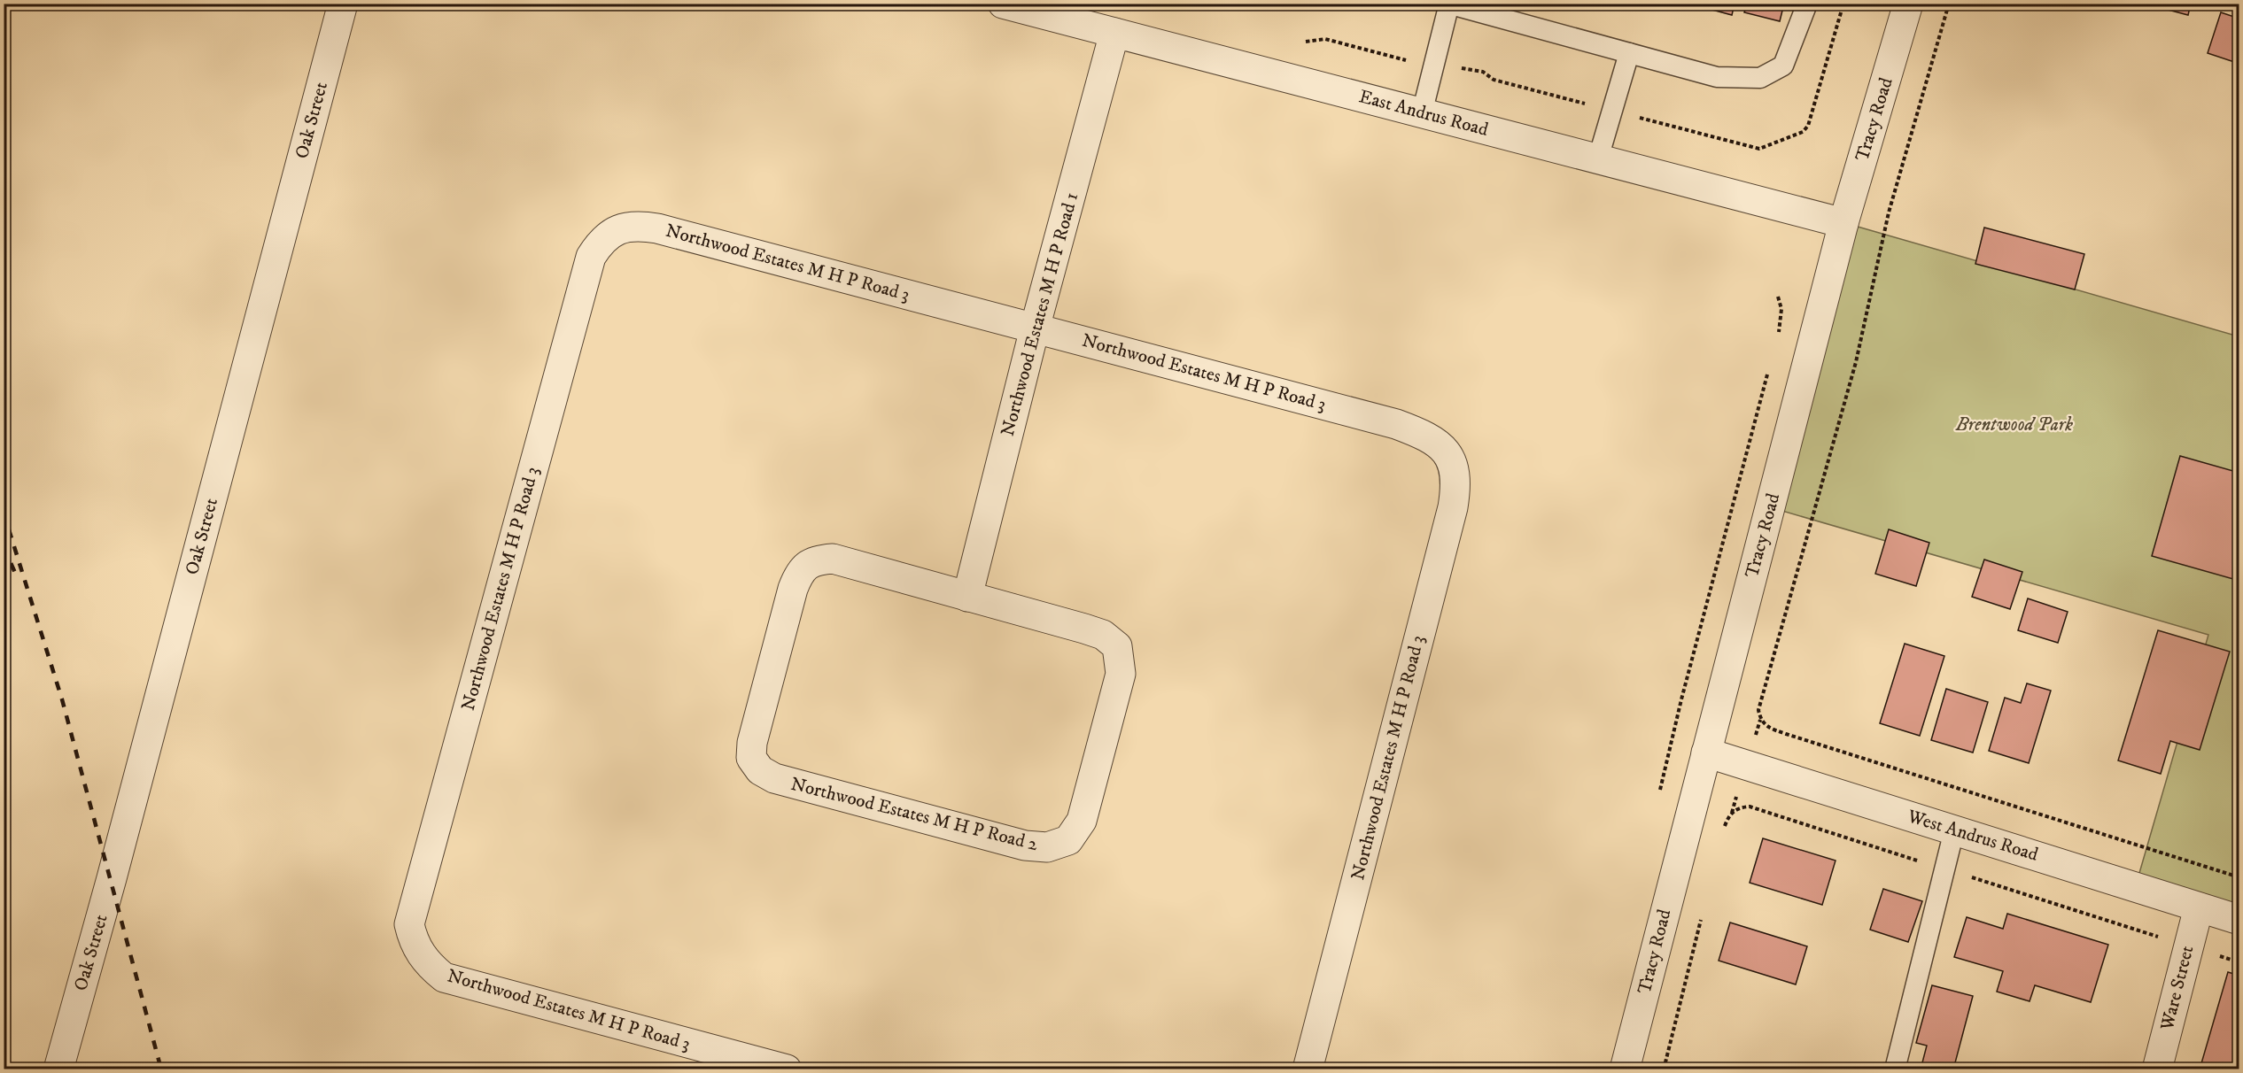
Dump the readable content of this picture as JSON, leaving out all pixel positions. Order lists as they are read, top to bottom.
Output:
{
  "streets": {
    "street": [
      "East Andrus Road",
      "Tracy Road",
      "Oak Street",
      "Northwood Estates M H P Road 3",
      "Northwood Estates M H P Road 1",
      "Northwood Estates M H P Road 2",
      "West Andrus Road",
      "Ware Street"
    ]
  },
  "crossings": [
    ["East Andrus Road", "Tracy Road"],
    ["East Andrus Road", "Northwood Estates M H P Road 1"],
    ["Tracy Road", "West Andrus Road"],
    ["Northwood Estates M H P Road 3", "Northwood Estates M H P Road 1"],
    ["Northwood Estates M H P Road 1", "Northwood Estates M H P Road 2"],
    ["West Andrus Road", "Ware Street"]
  ],
  "parks": ["Brentwood Park"]
}
